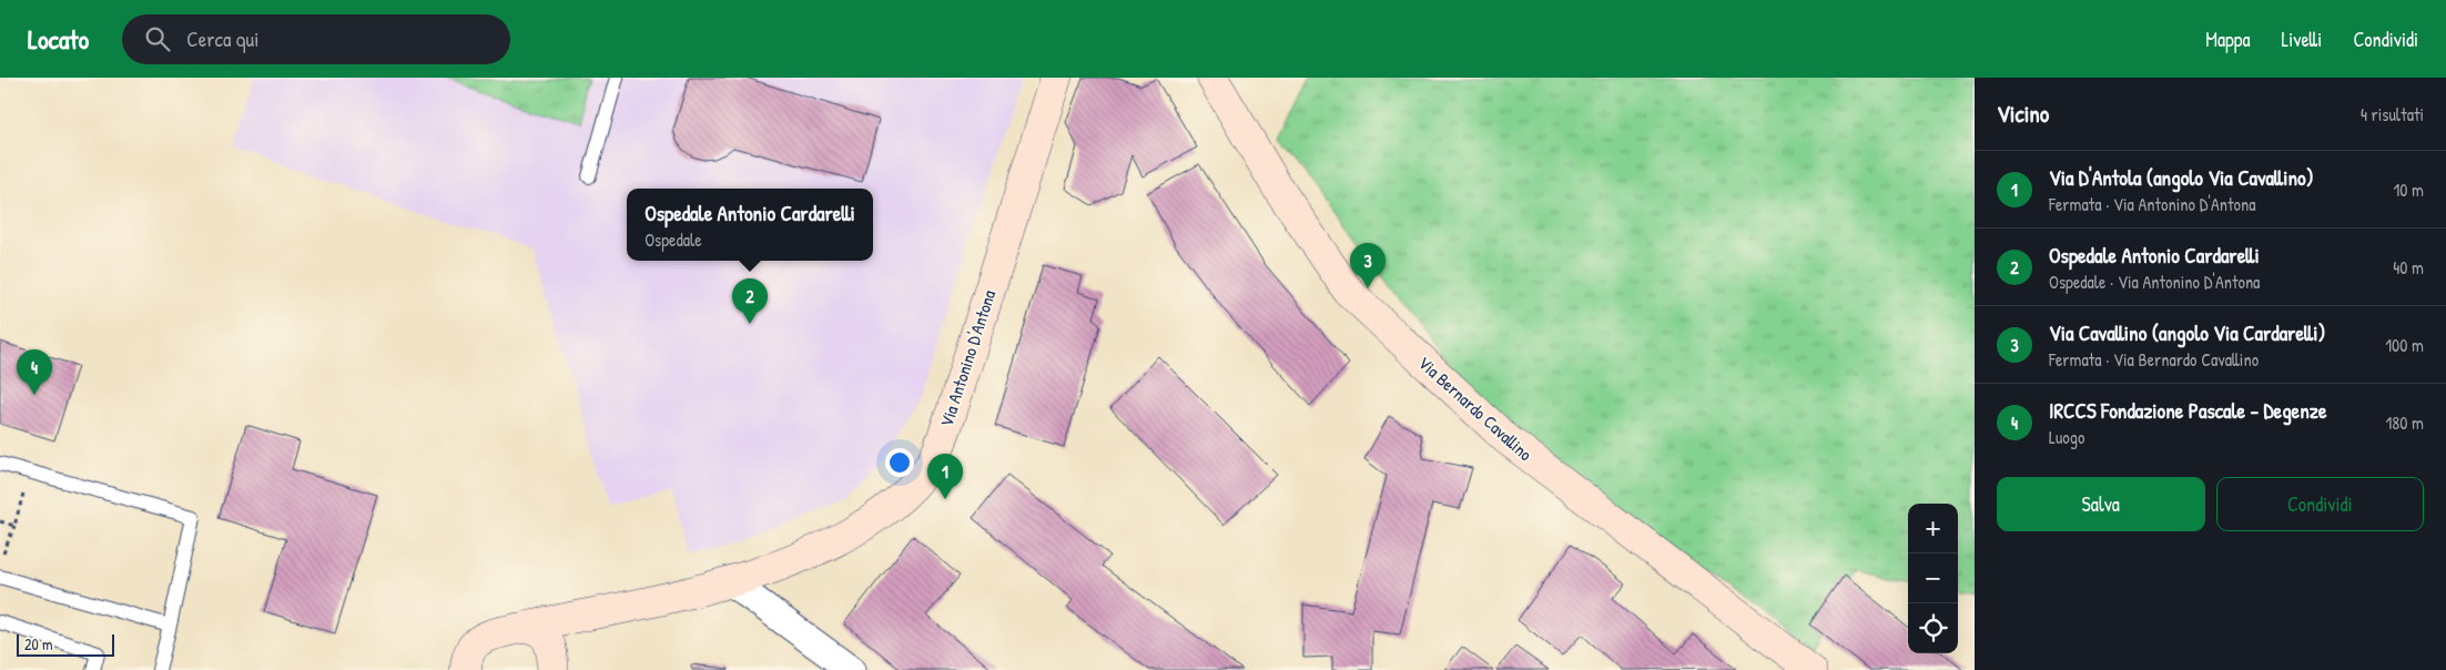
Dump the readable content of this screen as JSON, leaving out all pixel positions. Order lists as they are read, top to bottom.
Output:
{
  "streets": {
    "main road": ["Via Antonino D'Antona", "Via Bernardo Cavallino"]
  },
  "scale_bar": "20 m",
  "page": {
    "header": "Locato",
    "search": "Cerca qui",
    "nav": ["Mappa", "Livelli", "Condividi"],
    "heading": ["Vicino", "4 risultati"],
    "list": [
      {
        "mark": "1",
        "name": "Via D'Antola (angolo Via Cavallino)",
        "note": "Fermata · Via Antonino D'Antona",
        "value": "10 m"
      },
      {
        "mark": "2",
        "name": "Ospedale Antonio Cardarelli",
        "note": "Ospedale · Via Antonino D'Antona",
        "value": "40 m"
      },
      {
        "mark": "3",
        "name": "Via Cavallino (angolo Via Cardarelli)",
        "note": "Fermata · Via Bernardo Cavallino",
        "value": "100 m"
      },
      {
        "mark": "4",
        "name": "IRCCS Fondazione Pascale - Degenze",
        "note": "Luogo",
        "value": "180 m"
      }
    ],
    "popup": ["Ospedale Antonio Cardarelli", "Ospedale"],
    "pins": [
      "3",
      "2",
      "4",
      "1"
    ],
    "buttons": ["Salva", "Condividi"],
    "map_buttons": ["+", "−"],
    "scale": "20 m"
  }
}
